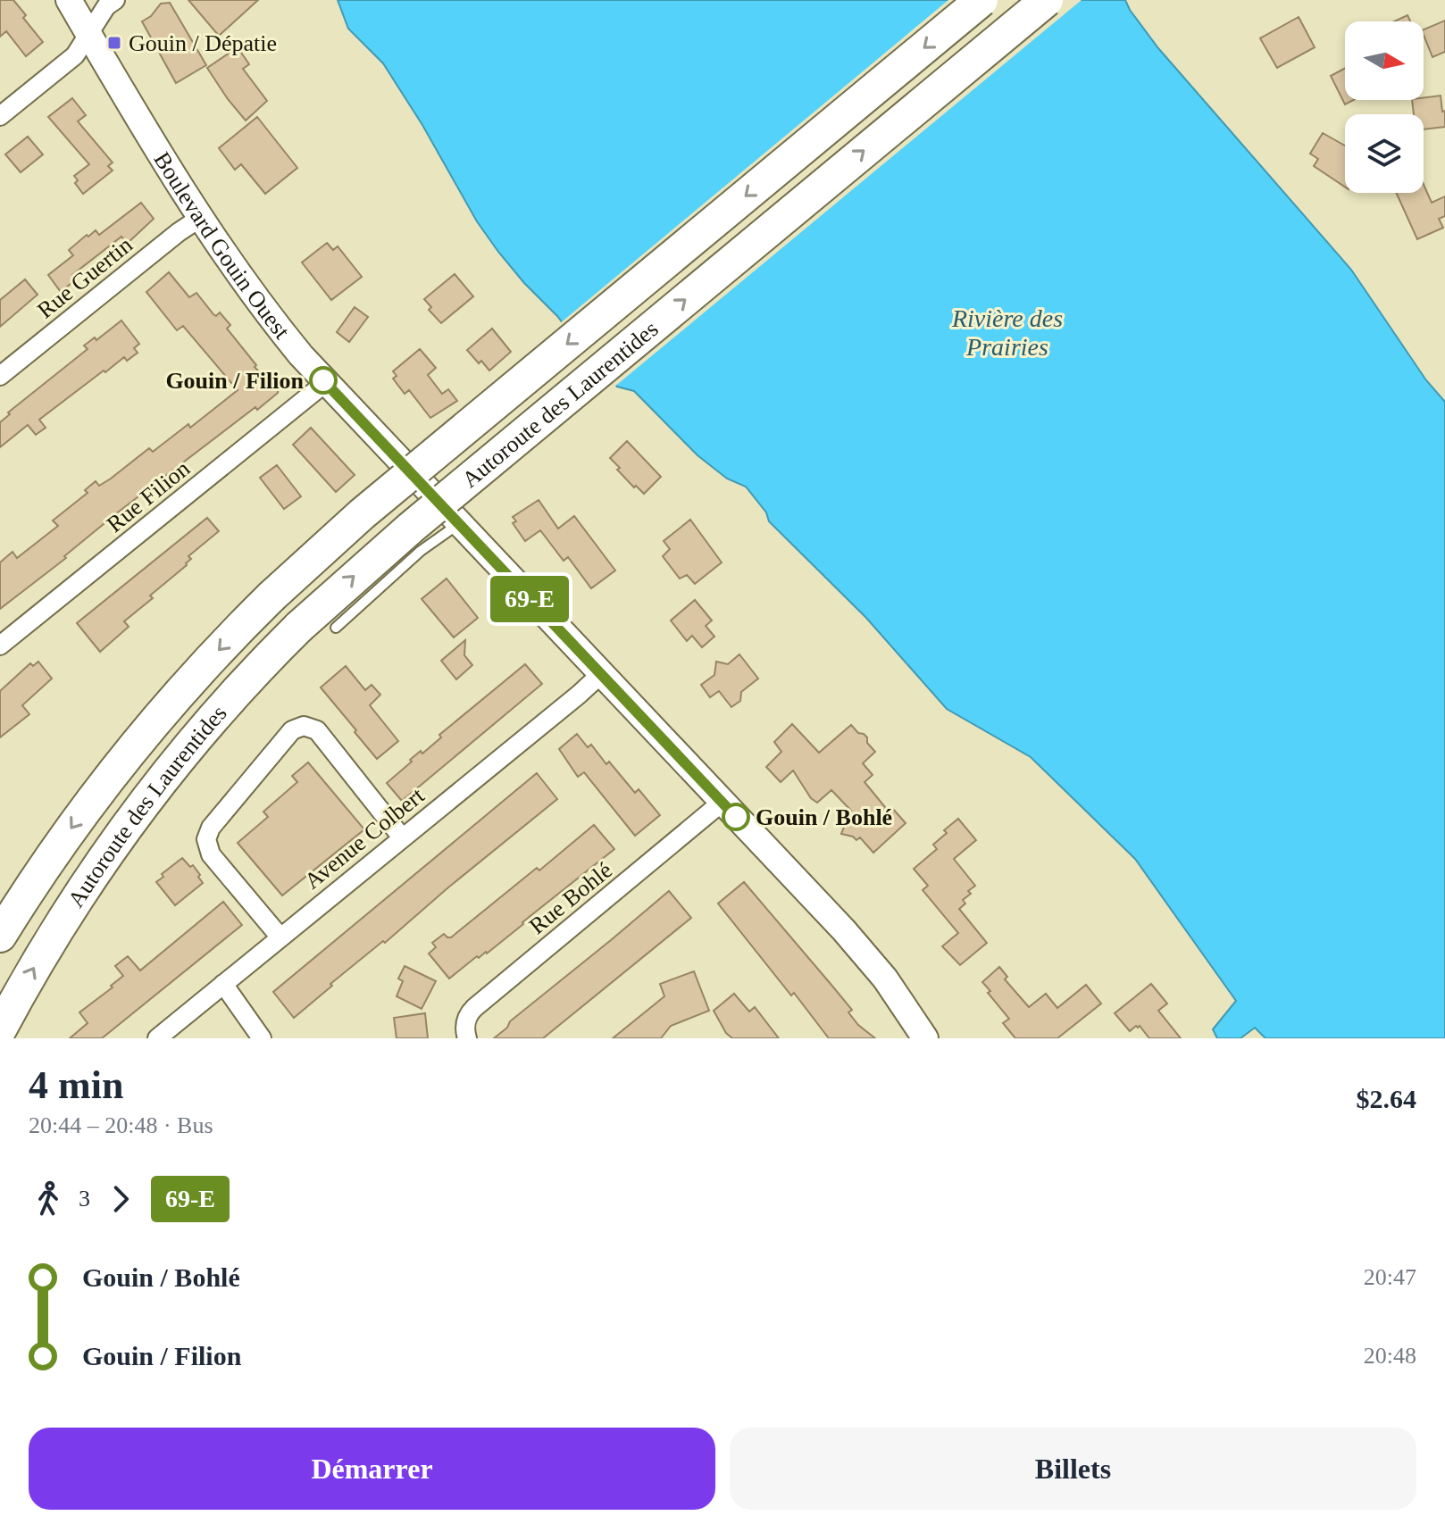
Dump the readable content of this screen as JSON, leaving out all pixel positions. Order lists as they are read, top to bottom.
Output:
{
  "streets": {
    "highway": ["Autoroute des Laurentides"],
    "street": [
      "Boulevard Gouin Ouest",
      "Rue Guertin",
      "Rue Filion",
      "Avenue Colbert",
      "Rue Bohlé"
    ]
  },
  "crossings": [
    ["Boulevard Gouin Ouest", "Rue Guertin"],
    ["Boulevard Gouin Ouest", "Rue Filion"],
    ["Boulevard Gouin Ouest", "Avenue Colbert"],
    ["Boulevard Gouin Ouest", "Rue Bohlé"]
  ],
  "water": ["Rivière des Prairies"],
  "places": {
    "transit": ["Gouin / Dépatie"],
    "other": ["Gouin / Filion", "Gouin / Bohlé"]
  },
  "lines": ["bus line 69-E"],
  "north": "right",
  "page": {
    "on_map": "69-E",
    "heading": ["4 min", "20:44 – 20:48 · Bus", "$2.64"],
    "legs": ["3", "69-E"],
    "list": [
      {
        "name": "Gouin / Bohlé",
        "value": "20:47"
      },
      {
        "name": "Gouin / Filion",
        "value": "20:48"
      }
    ],
    "buttons": ["Démarrer", "Billets"]
  }
}
